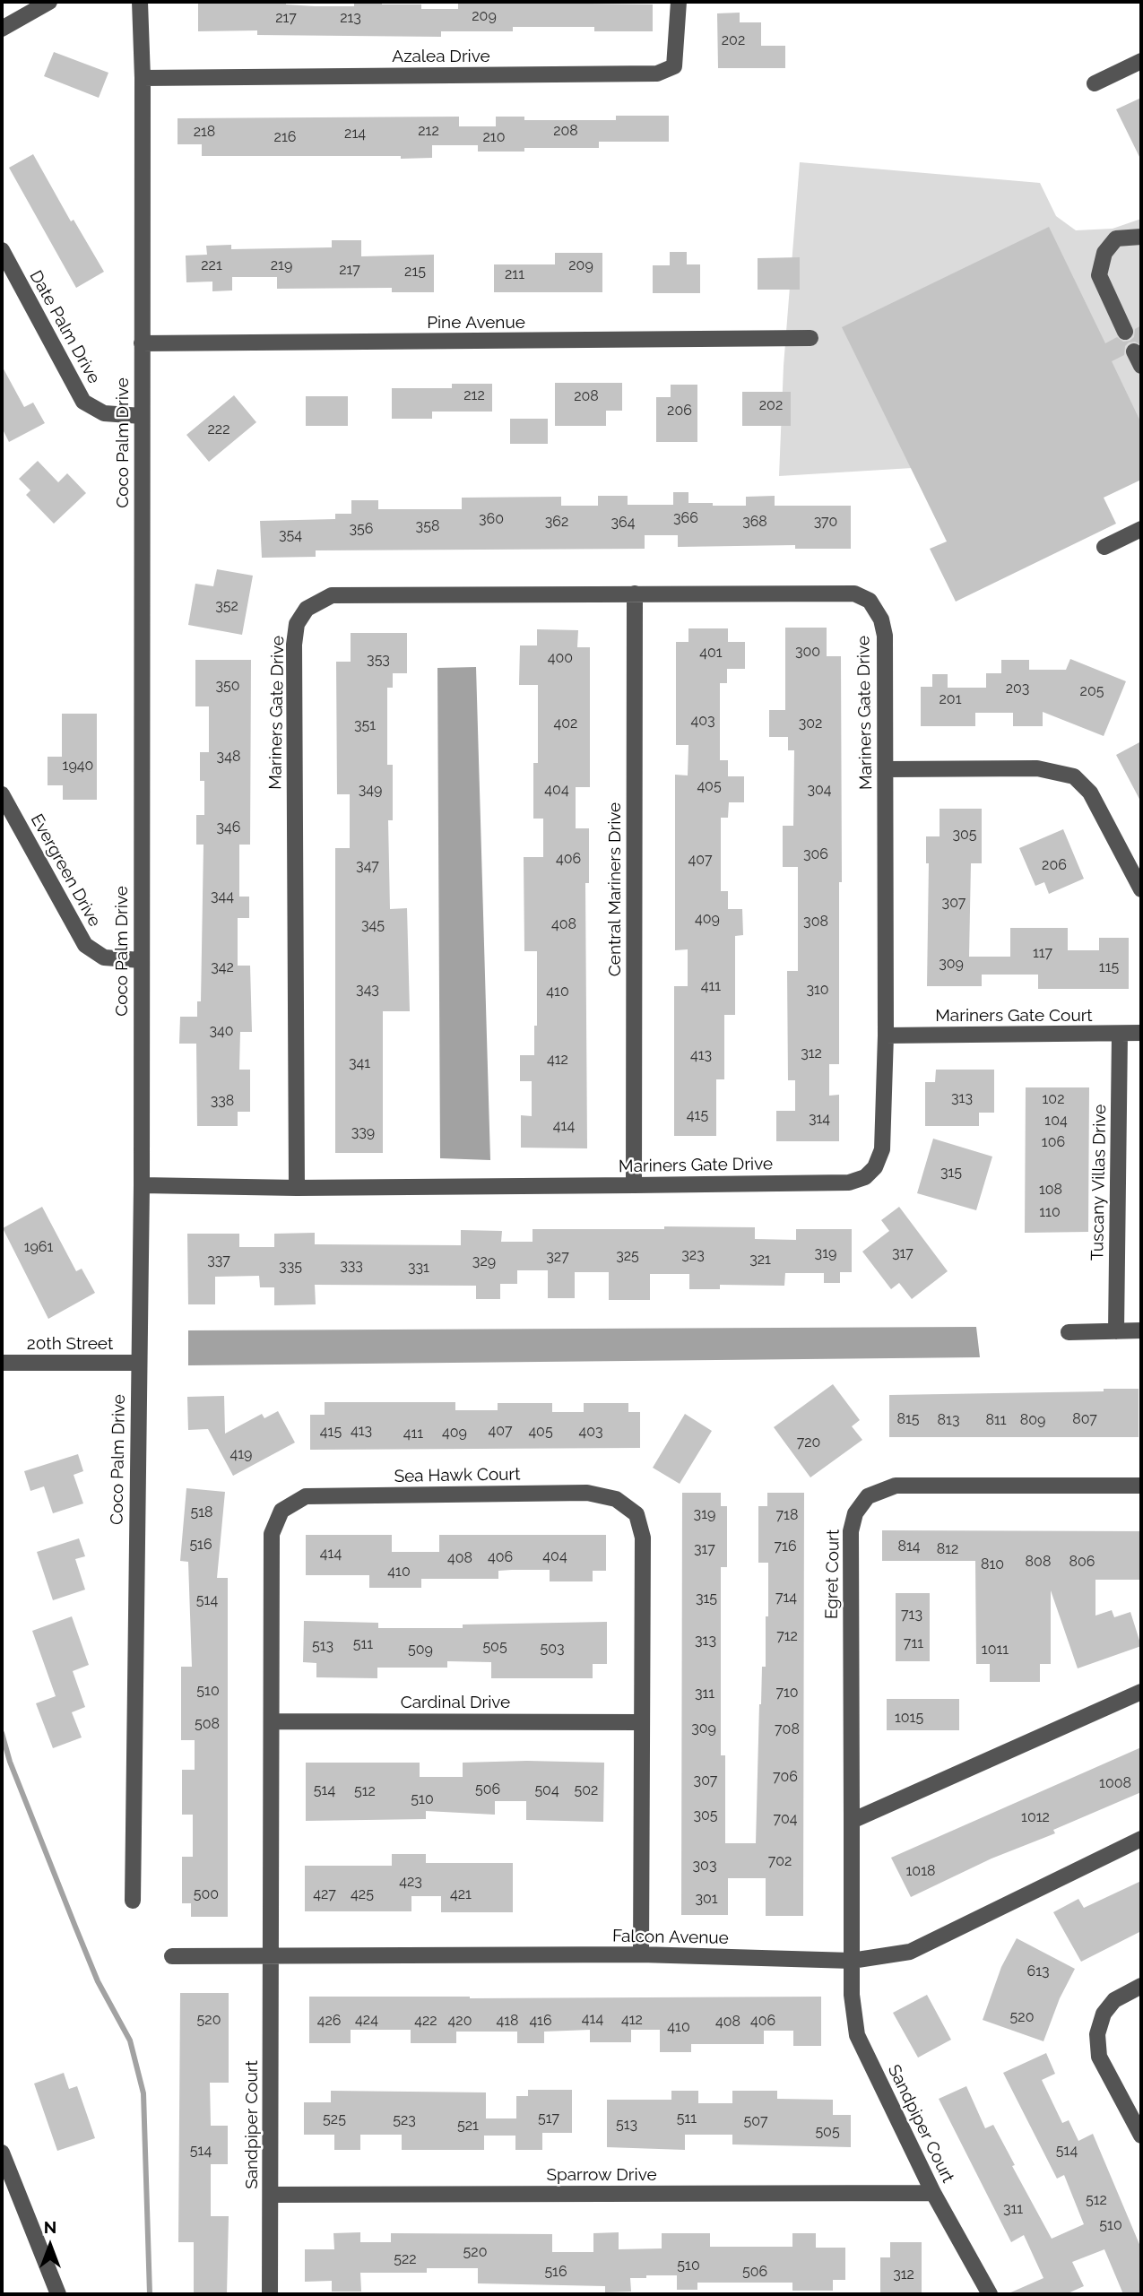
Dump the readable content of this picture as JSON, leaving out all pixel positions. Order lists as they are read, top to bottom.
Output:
{
  "streets": {
    "street": [
      "Azalea Drive",
      "Pine Avenue",
      "Date Palm Drive",
      "Coco Palm Drive",
      "Mariners Gate Drive",
      "Evergreen Drive",
      "Central Mariners Drive",
      "Mariners Gate Court",
      "Tuscany Villas Drive",
      "20th Street",
      "Sea Hawk Court",
      "Egret Court",
      "Cardinal Drive",
      "Falcon Avenue",
      "Sandpiper Court",
      "Sparrow Drive"
    ]
  },
  "crossings": [
    ["Azalea Drive", "Coco Palm Drive"],
    ["Pine Avenue", "Coco Palm Drive"],
    ["Date Palm Drive", "Coco Palm Drive"],
    ["Coco Palm Drive", "Mariners Gate Drive"],
    ["Coco Palm Drive", "Evergreen Drive"],
    ["Coco Palm Drive", "20th Street"],
    ["Mariners Gate Drive", "Central Mariners Drive"],
    ["Mariners Gate Drive", "Mariners Gate Court"],
    ["Mariners Gate Court", "Tuscany Villas Drive"],
    ["Sea Hawk Court", "Cardinal Drive"],
    ["Sea Hawk Court", "Falcon Avenue"],
    ["Sea Hawk Court", "Sandpiper Court"],
    ["Egret Court", "Falcon Avenue"],
    ["Egret Court", "Sandpiper Court"],
    ["Falcon Avenue", "Sandpiper Court"],
    ["Sandpiper Court", "Sparrow Drive"]
  ],
  "house_numbers": [
    "209",
    "217",
    "213",
    "202",
    "212",
    "208",
    "218",
    "214",
    "216",
    "210",
    "221",
    "219",
    "209",
    "217",
    "215",
    "211",
    "212",
    "208",
    "202",
    "206",
    "222",
    "366",
    "360",
    "362",
    "368",
    "370",
    "364",
    "358",
    "356",
    "354",
    "352",
    "300",
    "401",
    "400",
    "353",
    "350",
    "203",
    "205",
    "201",
    "403",
    "402",
    "302",
    "351",
    "348",
    "1940",
    "405",
    "349",
    "404",
    "304",
    "346",
    "305",
    "306",
    "406",
    "407",
    "206",
    "347",
    "344",
    "307",
    "409",
    "308",
    "408",
    "345",
    "117",
    "309",
    "342",
    "115",
    "411",
    "343",
    "310",
    "410",
    "340",
    "312",
    "413",
    "412",
    "341",
    "313",
    "102",
    "338",
    "415",
    "314",
    "104",
    "414",
    "339",
    "106",
    "315",
    "108",
    "110",
    "1961",
    "319",
    "317",
    "323",
    "325",
    "327",
    "321",
    "337",
    "329",
    "333",
    "335",
    "331",
    "815",
    "807",
    "813",
    "811",
    "809",
    "413",
    "407",
    "415",
    "405",
    "403",
    "409",
    "411",
    "720",
    "419",
    "518",
    "319",
    "718",
    "516",
    "716",
    "814",
    "317",
    "812",
    "414",
    "404",
    "406",
    "408",
    "808",
    "806",
    "810",
    "410",
    "714",
    "315",
    "514",
    "713",
    "712",
    "313",
    "711",
    "511",
    "513",
    "505",
    "503",
    "509",
    "1011",
    "510",
    "710",
    "311",
    "1015",
    "508",
    "309",
    "708",
    "706",
    "307",
    "1008",
    "506",
    "514",
    "504",
    "502",
    "512",
    "510",
    "305",
    "1012",
    "704",
    "702",
    "303",
    "1018",
    "423",
    "500",
    "427",
    "425",
    "421",
    "301",
    "613",
    "520",
    "414",
    "520",
    "424",
    "412",
    "426",
    "422",
    "420",
    "418",
    "416",
    "406",
    "408",
    "410",
    "517",
    "511",
    "525",
    "523",
    "507",
    "513",
    "521",
    "505",
    "514",
    "514",
    "512",
    "311",
    "510",
    "520",
    "522",
    "510",
    "516",
    "506",
    "312"
  ],
  "north": "top"
}
